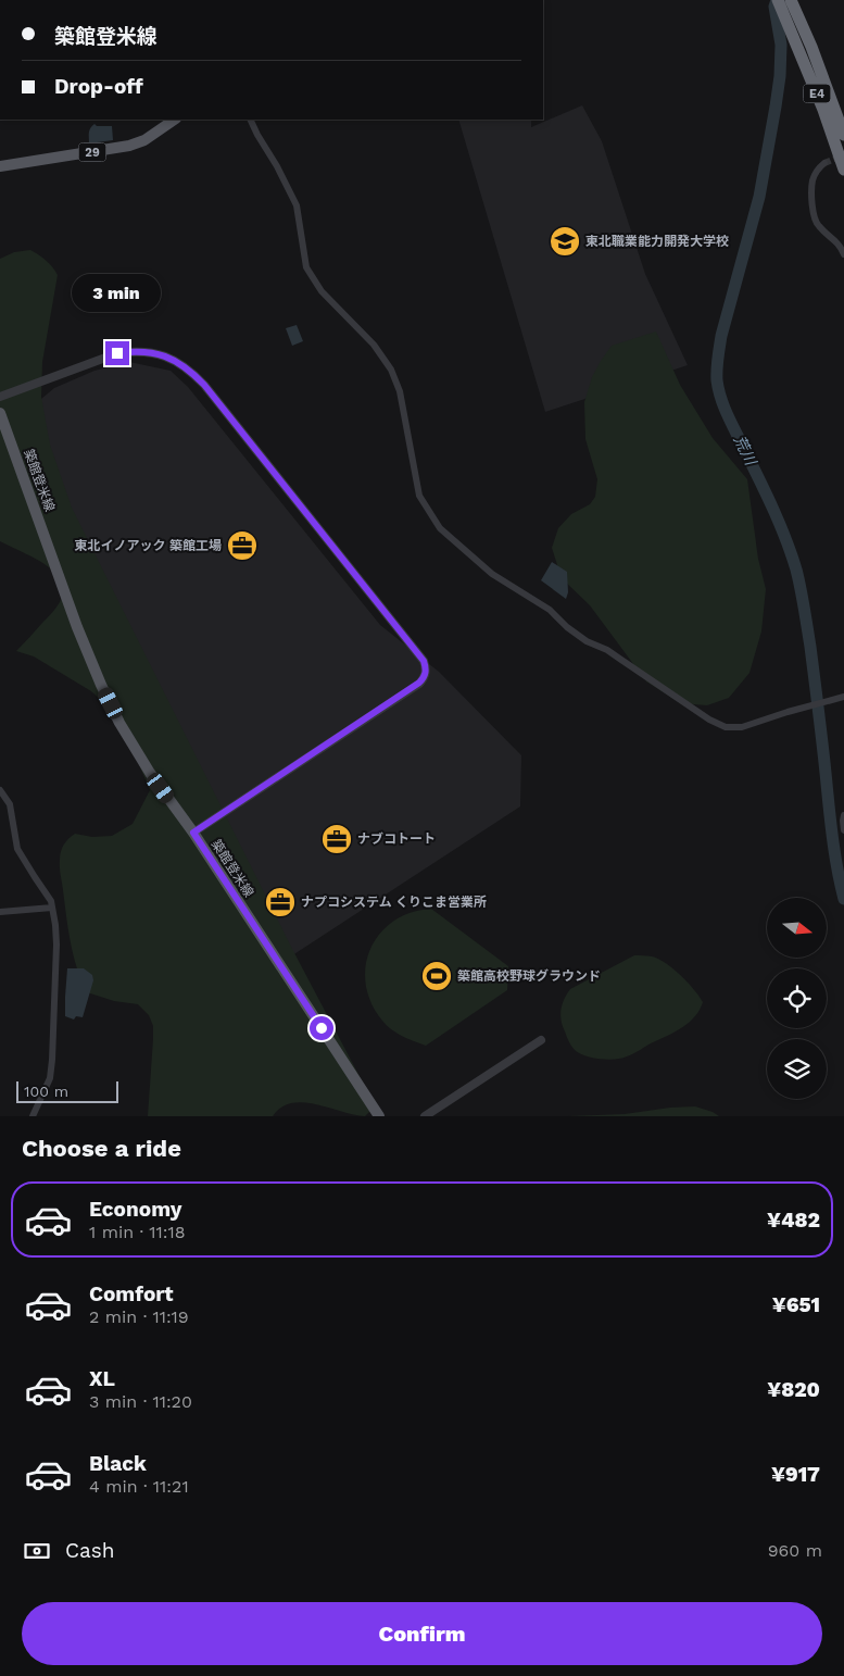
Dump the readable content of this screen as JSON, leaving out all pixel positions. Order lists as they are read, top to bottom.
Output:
{
  "streets": {
    "highway": ["E4"],
    "main road": ["29", "築館登米線"]
  },
  "water": ["荒川"],
  "places": {
    "school or university": ["東北職業能力開発大学校"],
    "office": ["東北イノアック 築館工場", "ナブコトート", "ナプコシステム くりこま営業所"],
    "sports": ["築館高校野球グラウンド"]
  },
  "scale_bar": "100 m",
  "north": "right",
  "page": {
    "banner": ["築館登米線", "Drop-off"],
    "bubble": "3 min",
    "scale": "100 m",
    "heading": "Choose a ride",
    "list": [
      {
        "name": "Economy",
        "note": "1 min · 11:18",
        "value": "¥482"
      },
      {
        "name": "Comfort",
        "note": "2 min · 11:19",
        "value": "¥651"
      },
      {
        "name": "XL",
        "note": "3 min · 11:20",
        "value": "¥820"
      },
      {
        "name": "Black",
        "note": "4 min · 11:21",
        "value": "¥917"
      }
    ],
    "pay": ["Cash", "960 m"],
    "buttons": "Confirm"
  }
}
